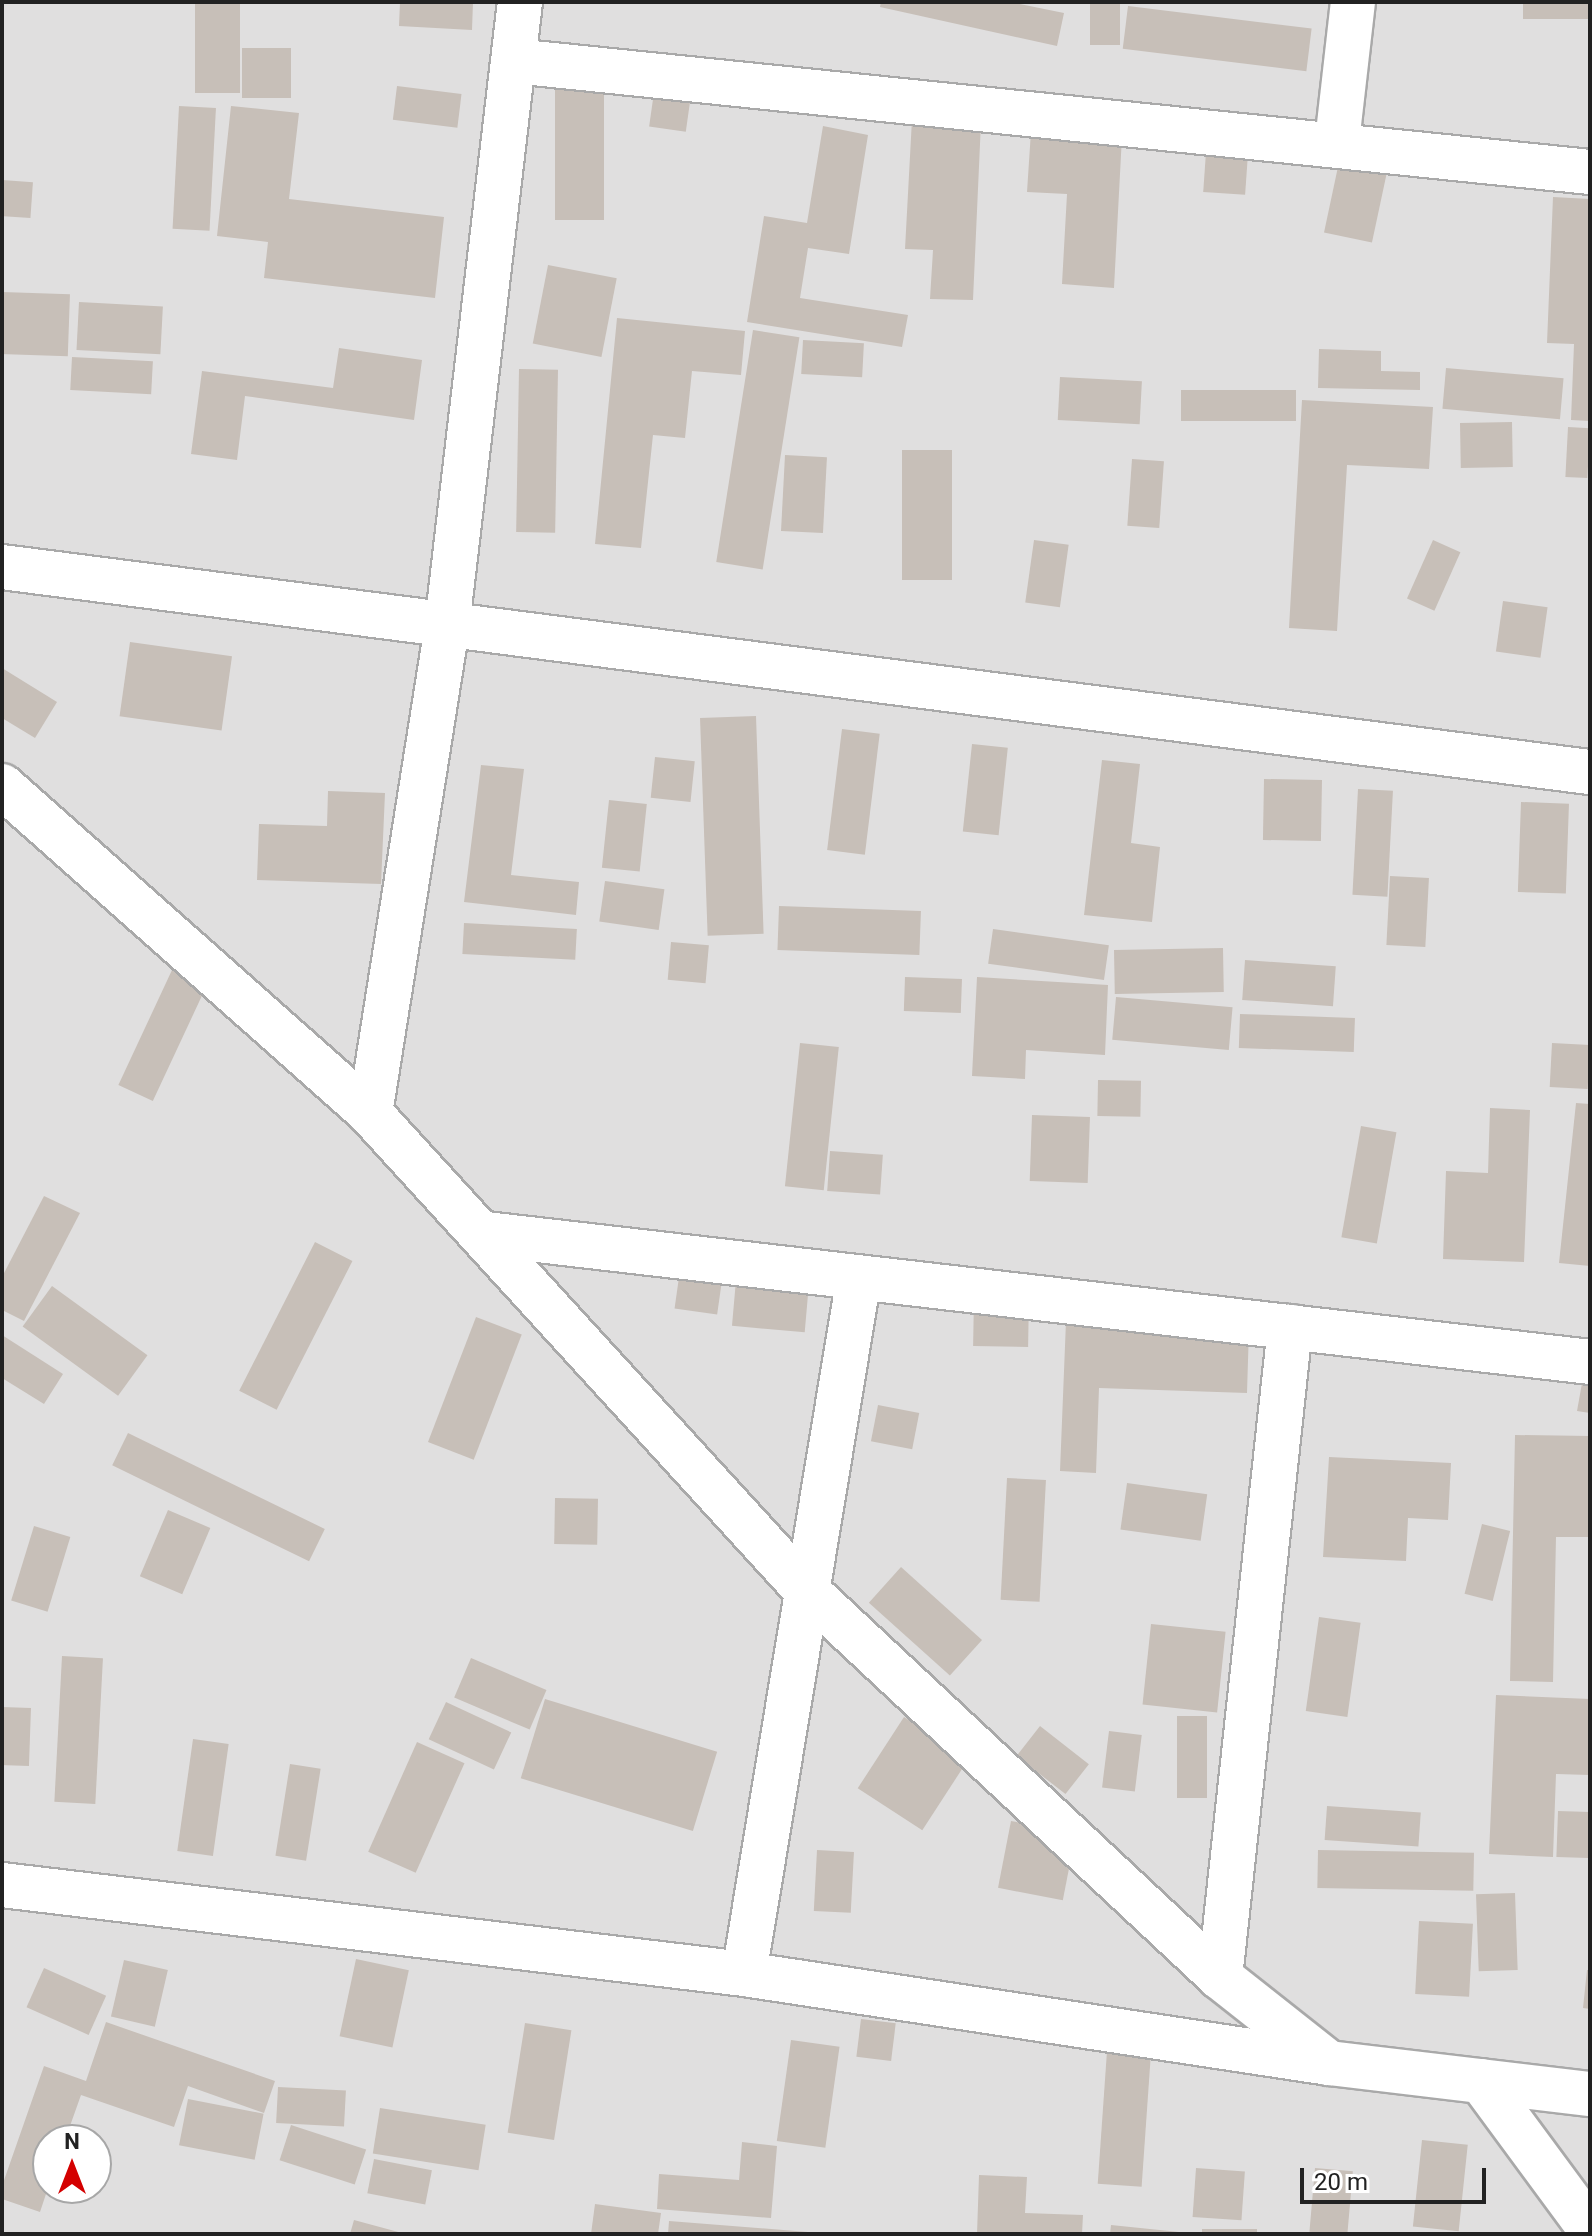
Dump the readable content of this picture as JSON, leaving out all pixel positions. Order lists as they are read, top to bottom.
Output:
{
  "scale_bar": "20 m",
  "north": "top"
}
